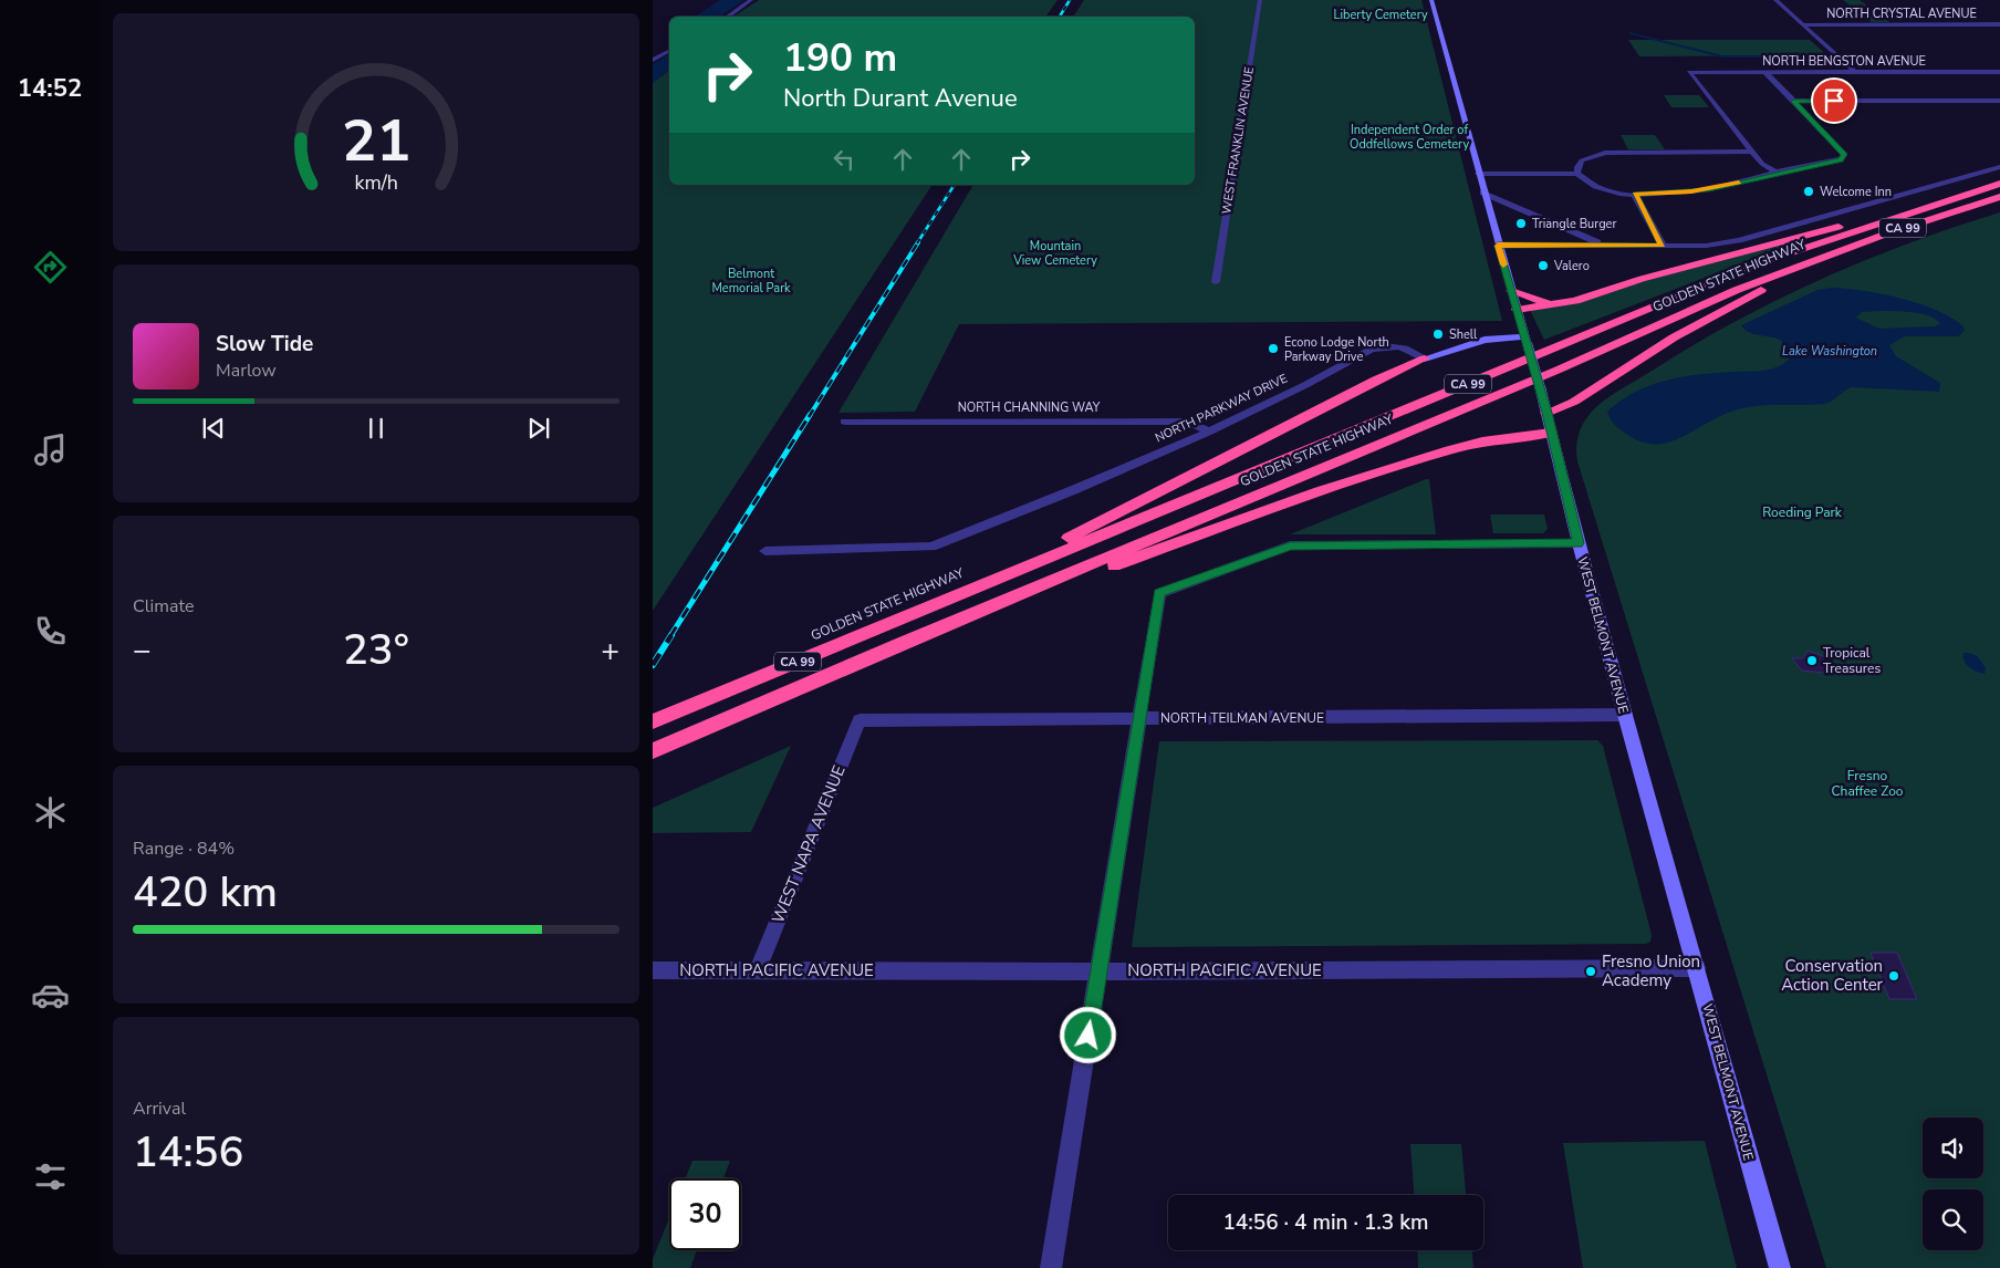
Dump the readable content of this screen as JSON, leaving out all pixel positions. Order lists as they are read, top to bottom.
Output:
{
  "streets": {
    "highway": ["CA 99", "GOLDEN STATE HIGHWAY"],
    "main road": ["WEST BELMONT AVENUE"],
    "street": [
      "NORTH CRYSTAL AVENUE",
      "NORTH BENGSTON AVENUE",
      "WEST FRANKLIN AVENUE",
      "NORTH CHANNING WAY",
      "NORTH PARKWAY DRIVE",
      "NORTH TEILMAN AVENUE",
      "WEST NAPA AVENUE",
      "NORTH PACIFIC AVENUE"
    ]
  },
  "crossings": [
    ["NORTH CHANNING WAY", "NORTH PARKWAY DRIVE"],
    ["WEST BELMONT AVENUE", "NORTH TEILMAN AVENUE"],
    ["WEST BELMONT AVENUE", "NORTH PACIFIC AVENUE"],
    ["NORTH TEILMAN AVENUE", "WEST NAPA AVENUE"],
    ["WEST NAPA AVENUE", "NORTH PACIFIC AVENUE"]
  ],
  "water": ["Lake Washington"],
  "parks": [
    "Liberty Cemetery",
    "Independent Order of Oddfellows Cemetery",
    "Mountain View Cemetery",
    "Belmont Memorial Park",
    "Roeding Park",
    "Fresno Chaffee Zoo"
  ],
  "places": [
    "Welcome Inn",
    "Triangle Burger",
    "Valero",
    "Shell",
    "Econo Lodge North Parkway Drive",
    "Tropical Treasures",
    "Fresno Union Academy",
    "Conservation Action Center"
  ],
  "page": {
    "tabs": "14:52",
    "turn": ["190 m", "North Durant Avenue"],
    "song": ["Slow Tide", "Marlow"],
    "tile": [
      "Climate",
      ["Range · 84%", "420 km"],
      ["Arrival", "14:56"]
    ],
    "heat": ["−", "23°", "+"],
    "limit": "30",
    "trip": "14:56 · 4 min · 1.3 km",
    "gauge": ["21", "km/h"]
  }
}
